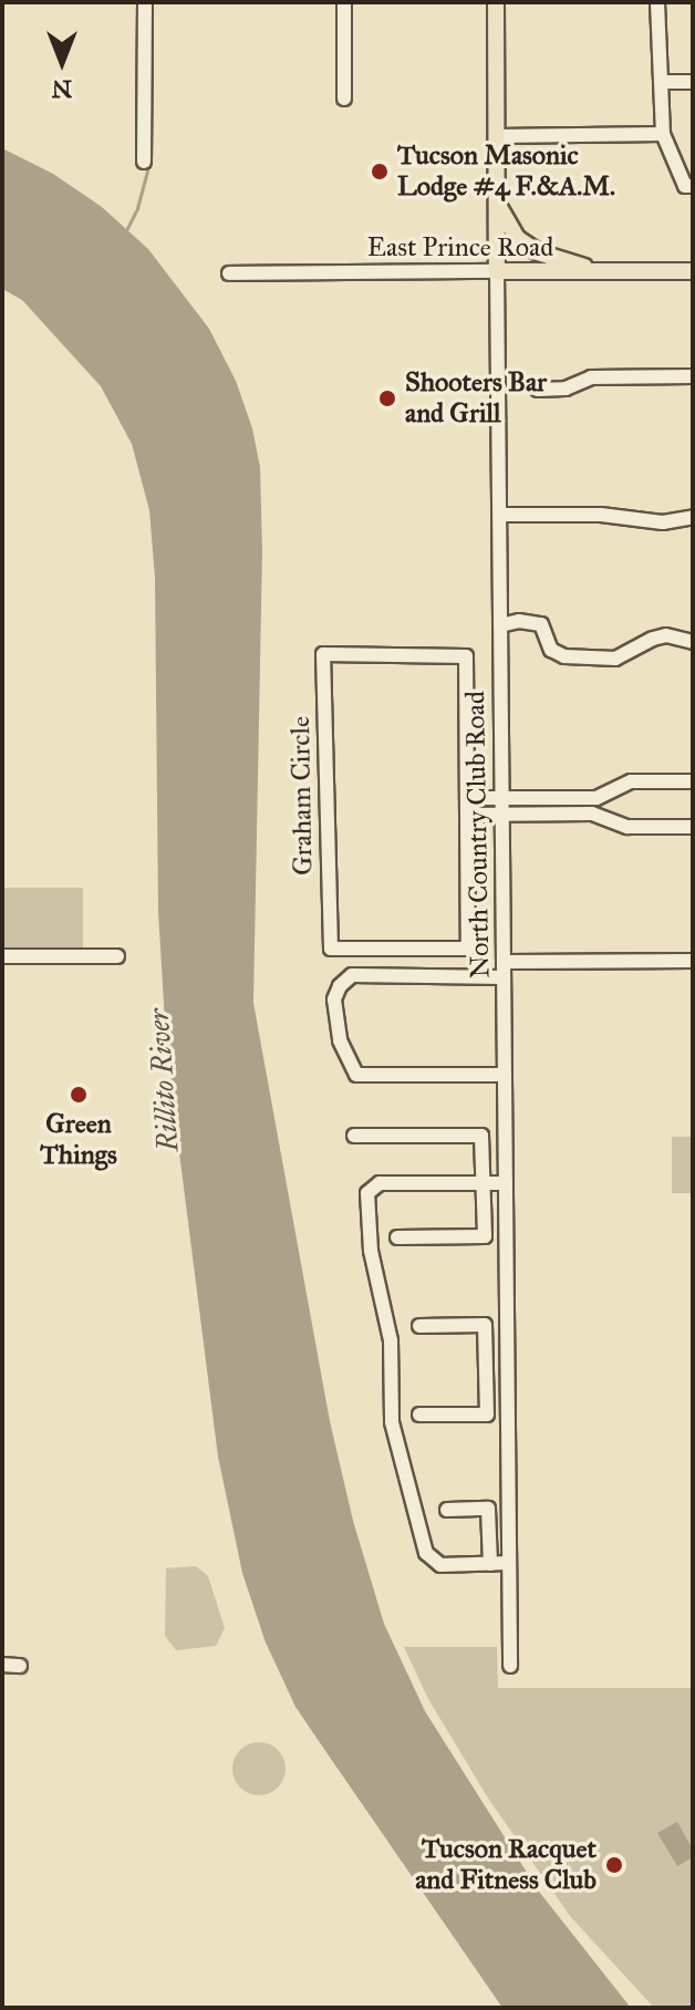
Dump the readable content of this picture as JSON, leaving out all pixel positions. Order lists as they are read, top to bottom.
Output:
{
  "streets": {
    "main road": ["East Prince Road", "North Country Club Road"],
    "street": ["Graham Circle"]
  },
  "crossings": [
    ["East Prince Road", "North Country Club Road"]
  ],
  "water": ["Rillito River"],
  "places": [
    "Tucson Masonic Lodge #4 F.&A.M.",
    "Shooters Bar and Grill",
    "Green Things",
    "Tucson Racquet and Fitness Club"
  ],
  "north": "bottom"
}
